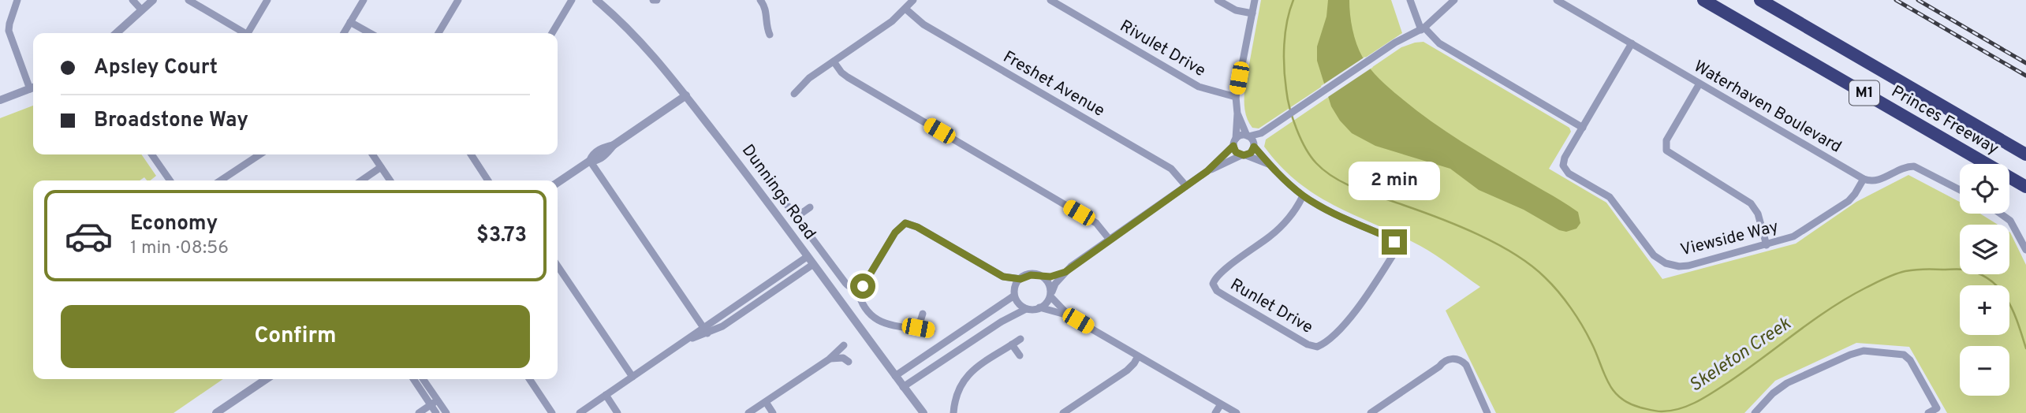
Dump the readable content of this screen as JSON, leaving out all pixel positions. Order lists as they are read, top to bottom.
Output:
{
  "streets": {
    "highway": ["M1", "Princes Freeway"],
    "street": [
      "Rivulet Drive",
      "Freshet Avenue",
      "Waterhaven Boulevard",
      "Dunnings Road",
      "Viewside Way",
      "Runlet Drive"
    ]
  },
  "crossings": [
    ["Waterhaven Boulevard", "Viewside Way"]
  ],
  "water": ["Skeleton Creek"],
  "page": {
    "banner": ["Apsley Court", "Broadstone Way"],
    "bubble": "2 min",
    "map_buttons": ["+", "−"],
    "list": [
      {
        "name": "Economy",
        "note": "1 min · 08:56",
        "value": "$3.73"
      }
    ],
    "buttons": "Confirm"
  }
}
